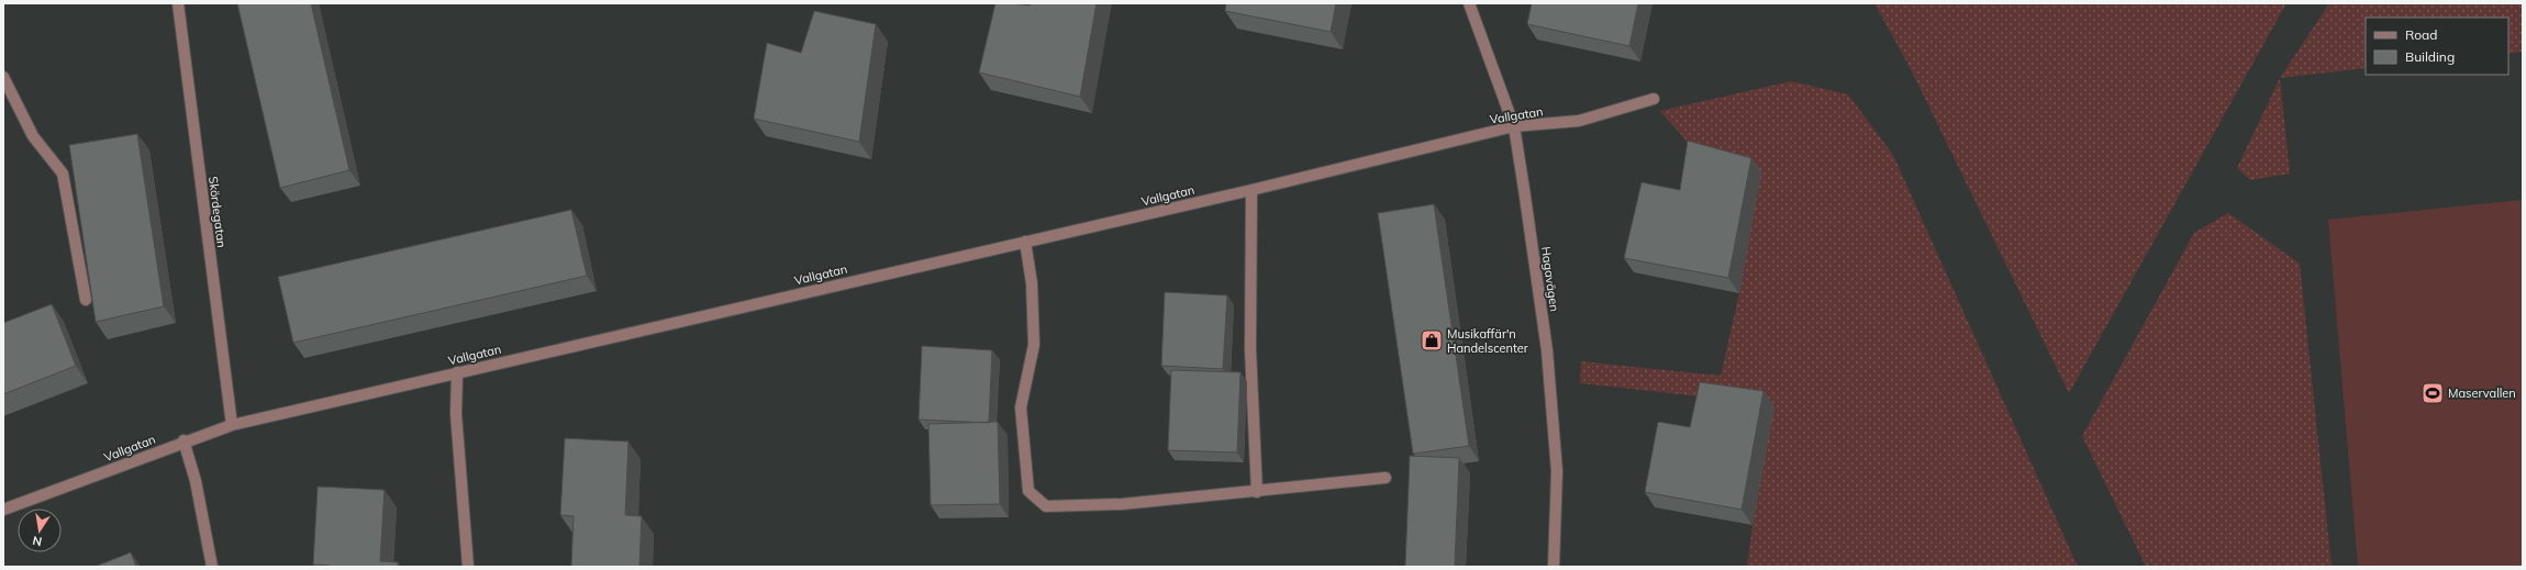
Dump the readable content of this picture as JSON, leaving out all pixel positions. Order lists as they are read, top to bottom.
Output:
{
  "streets": {
    "street": ["Vallgatan", "Skördegatan", "Hagavägen"]
  },
  "crossings": [
    ["Vallgatan", "Skördegatan"],
    ["Vallgatan", "Hagavägen"]
  ],
  "places": {
    "shop": ["Musikaffär'n Handelscenter"],
    "sports": ["Maservallen"]
  },
  "legend": ["Road", "Building"],
  "north": "bottom"
}
